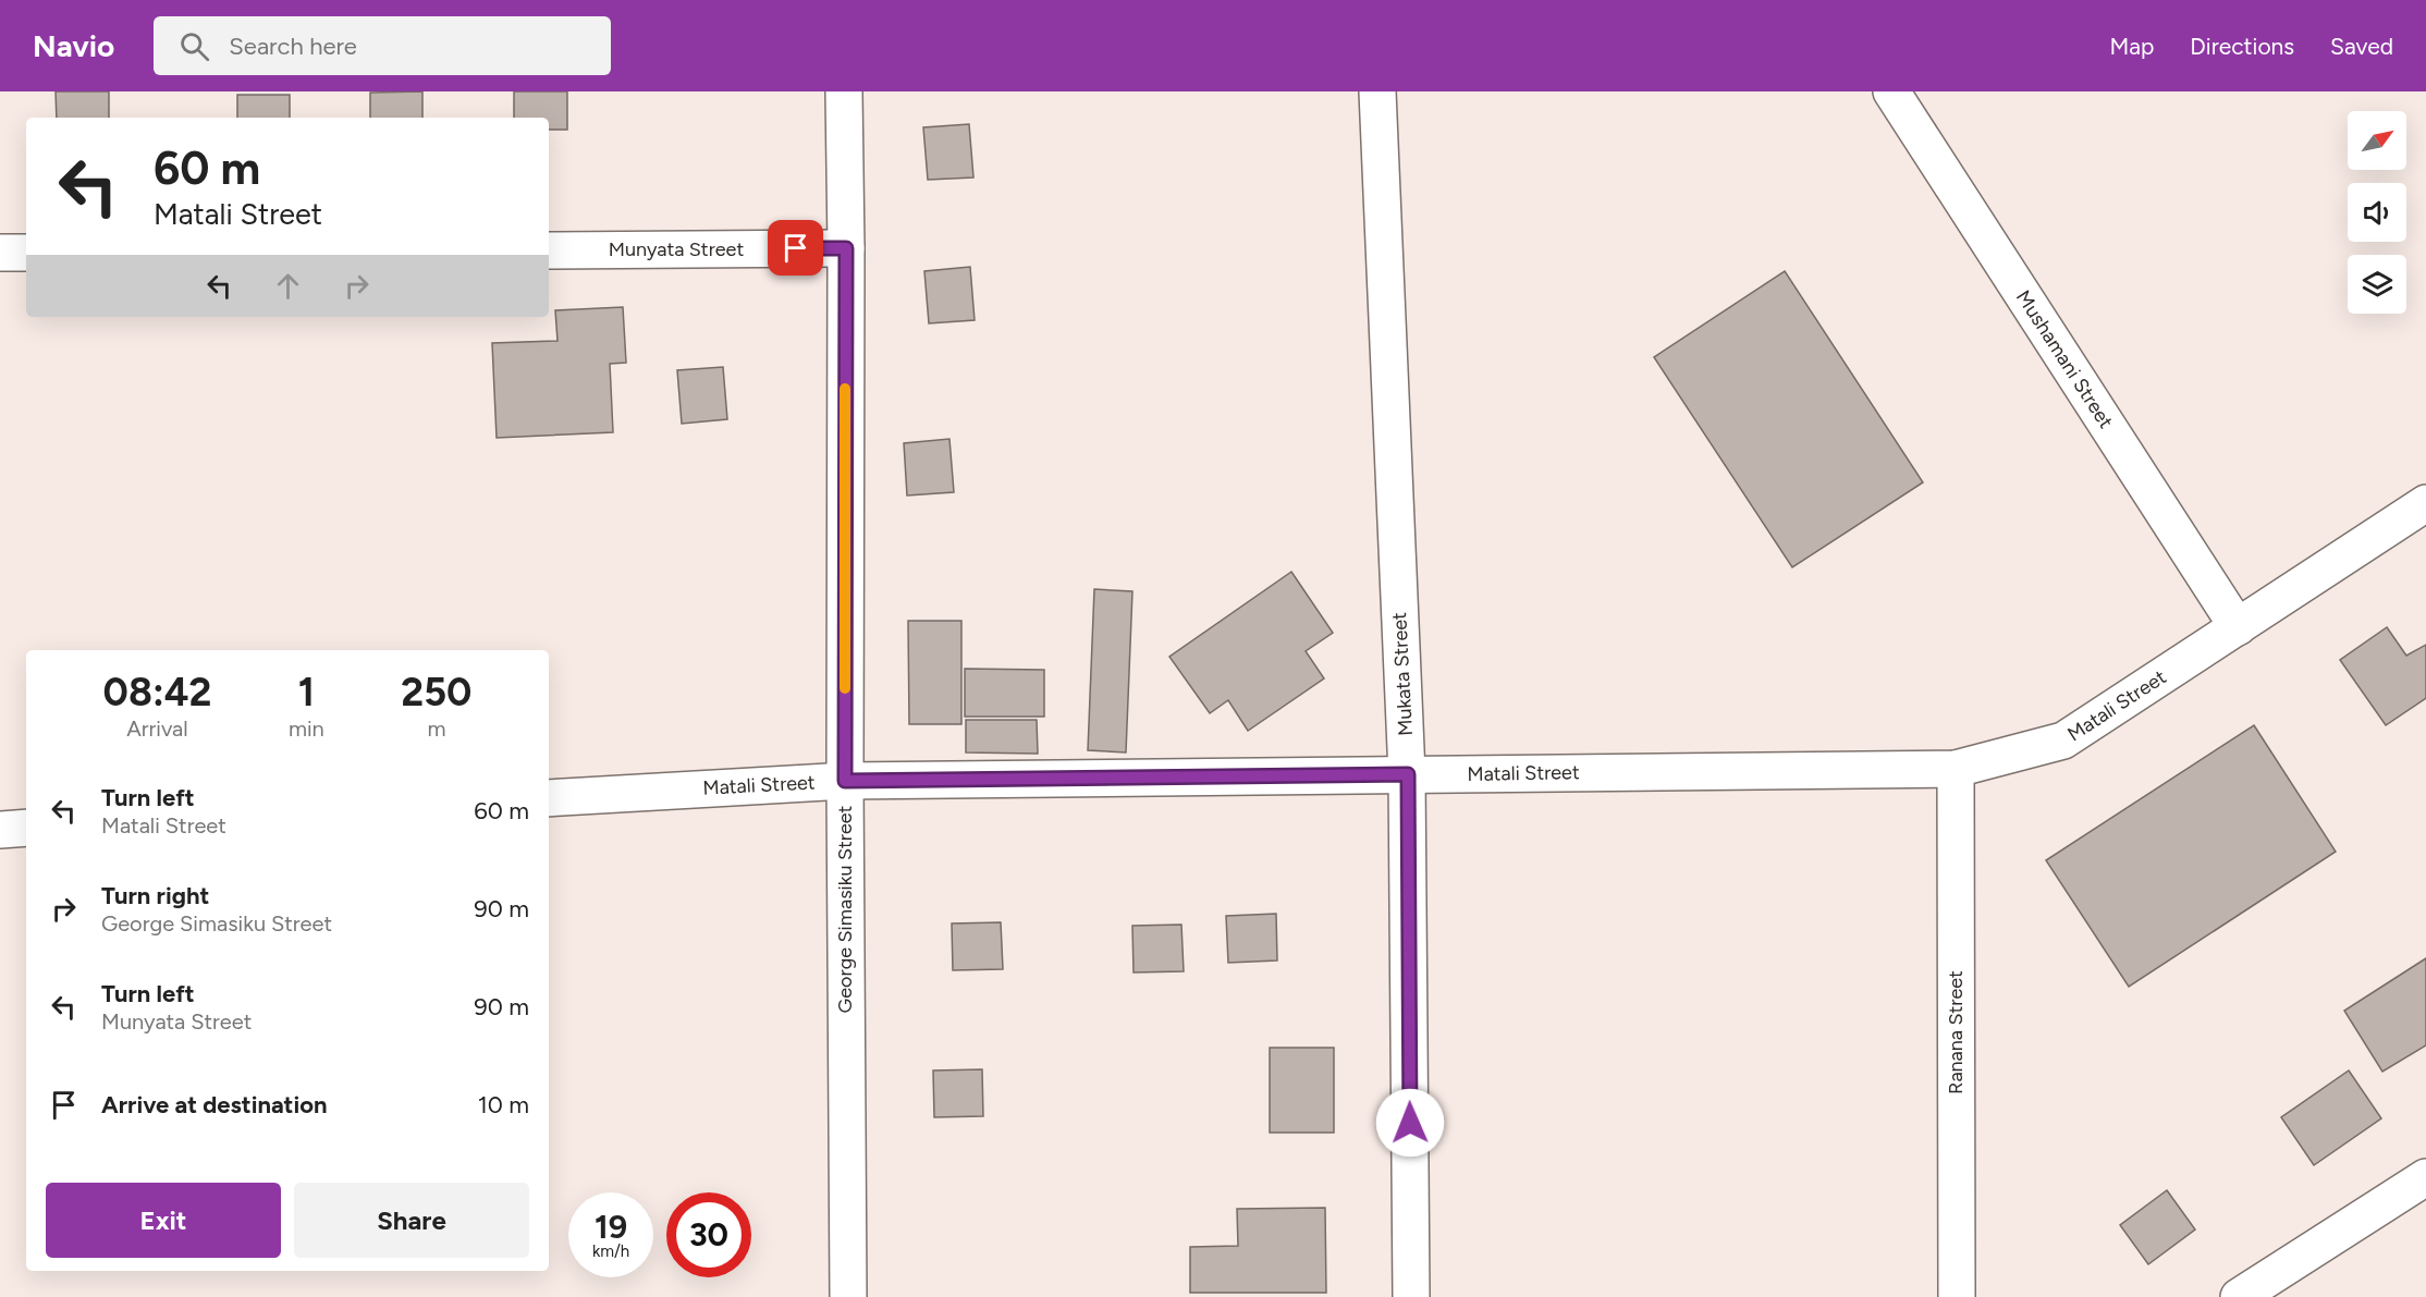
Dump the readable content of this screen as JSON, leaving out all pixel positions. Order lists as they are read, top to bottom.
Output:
{
  "streets": {
    "street": [
      "Munyata Street",
      "Mushamani Street",
      "Mukata Street",
      "Matali Street",
      "George Simasiku Street",
      "Ranana Street"
    ]
  },
  "crossings": [
    ["Munyata Street", "George Simasiku Street"],
    ["Mushamani Street", "Matali Street"],
    ["Mukata Street", "Matali Street"],
    ["Matali Street", "George Simasiku Street"],
    ["Matali Street", "Ranana Street"]
  ],
  "north": "top right",
  "page": {
    "header": "Navio",
    "search": "Search here",
    "nav": ["Map", "Directions", "Saved"],
    "turn": ["60 m", "Matali Street"],
    "eta": [
      "08:42",
      "Arrival",
      "1",
      "min",
      "250",
      "m"
    ],
    "list": [
      {
        "name": "Turn left",
        "note": "Matali Street",
        "value": "60 m"
      },
      {
        "name": "Turn right",
        "note": "George Simasiku Street",
        "value": "90 m"
      },
      {
        "name": "Turn left",
        "note": "Munyata Street",
        "value": "90 m"
      },
      {
        "name": "Arrive at destination",
        "value": "10 m"
      }
    ],
    "buttons": ["Exit", "Share"],
    "speed": "19 km/h",
    "limit": "30"
  }
}
